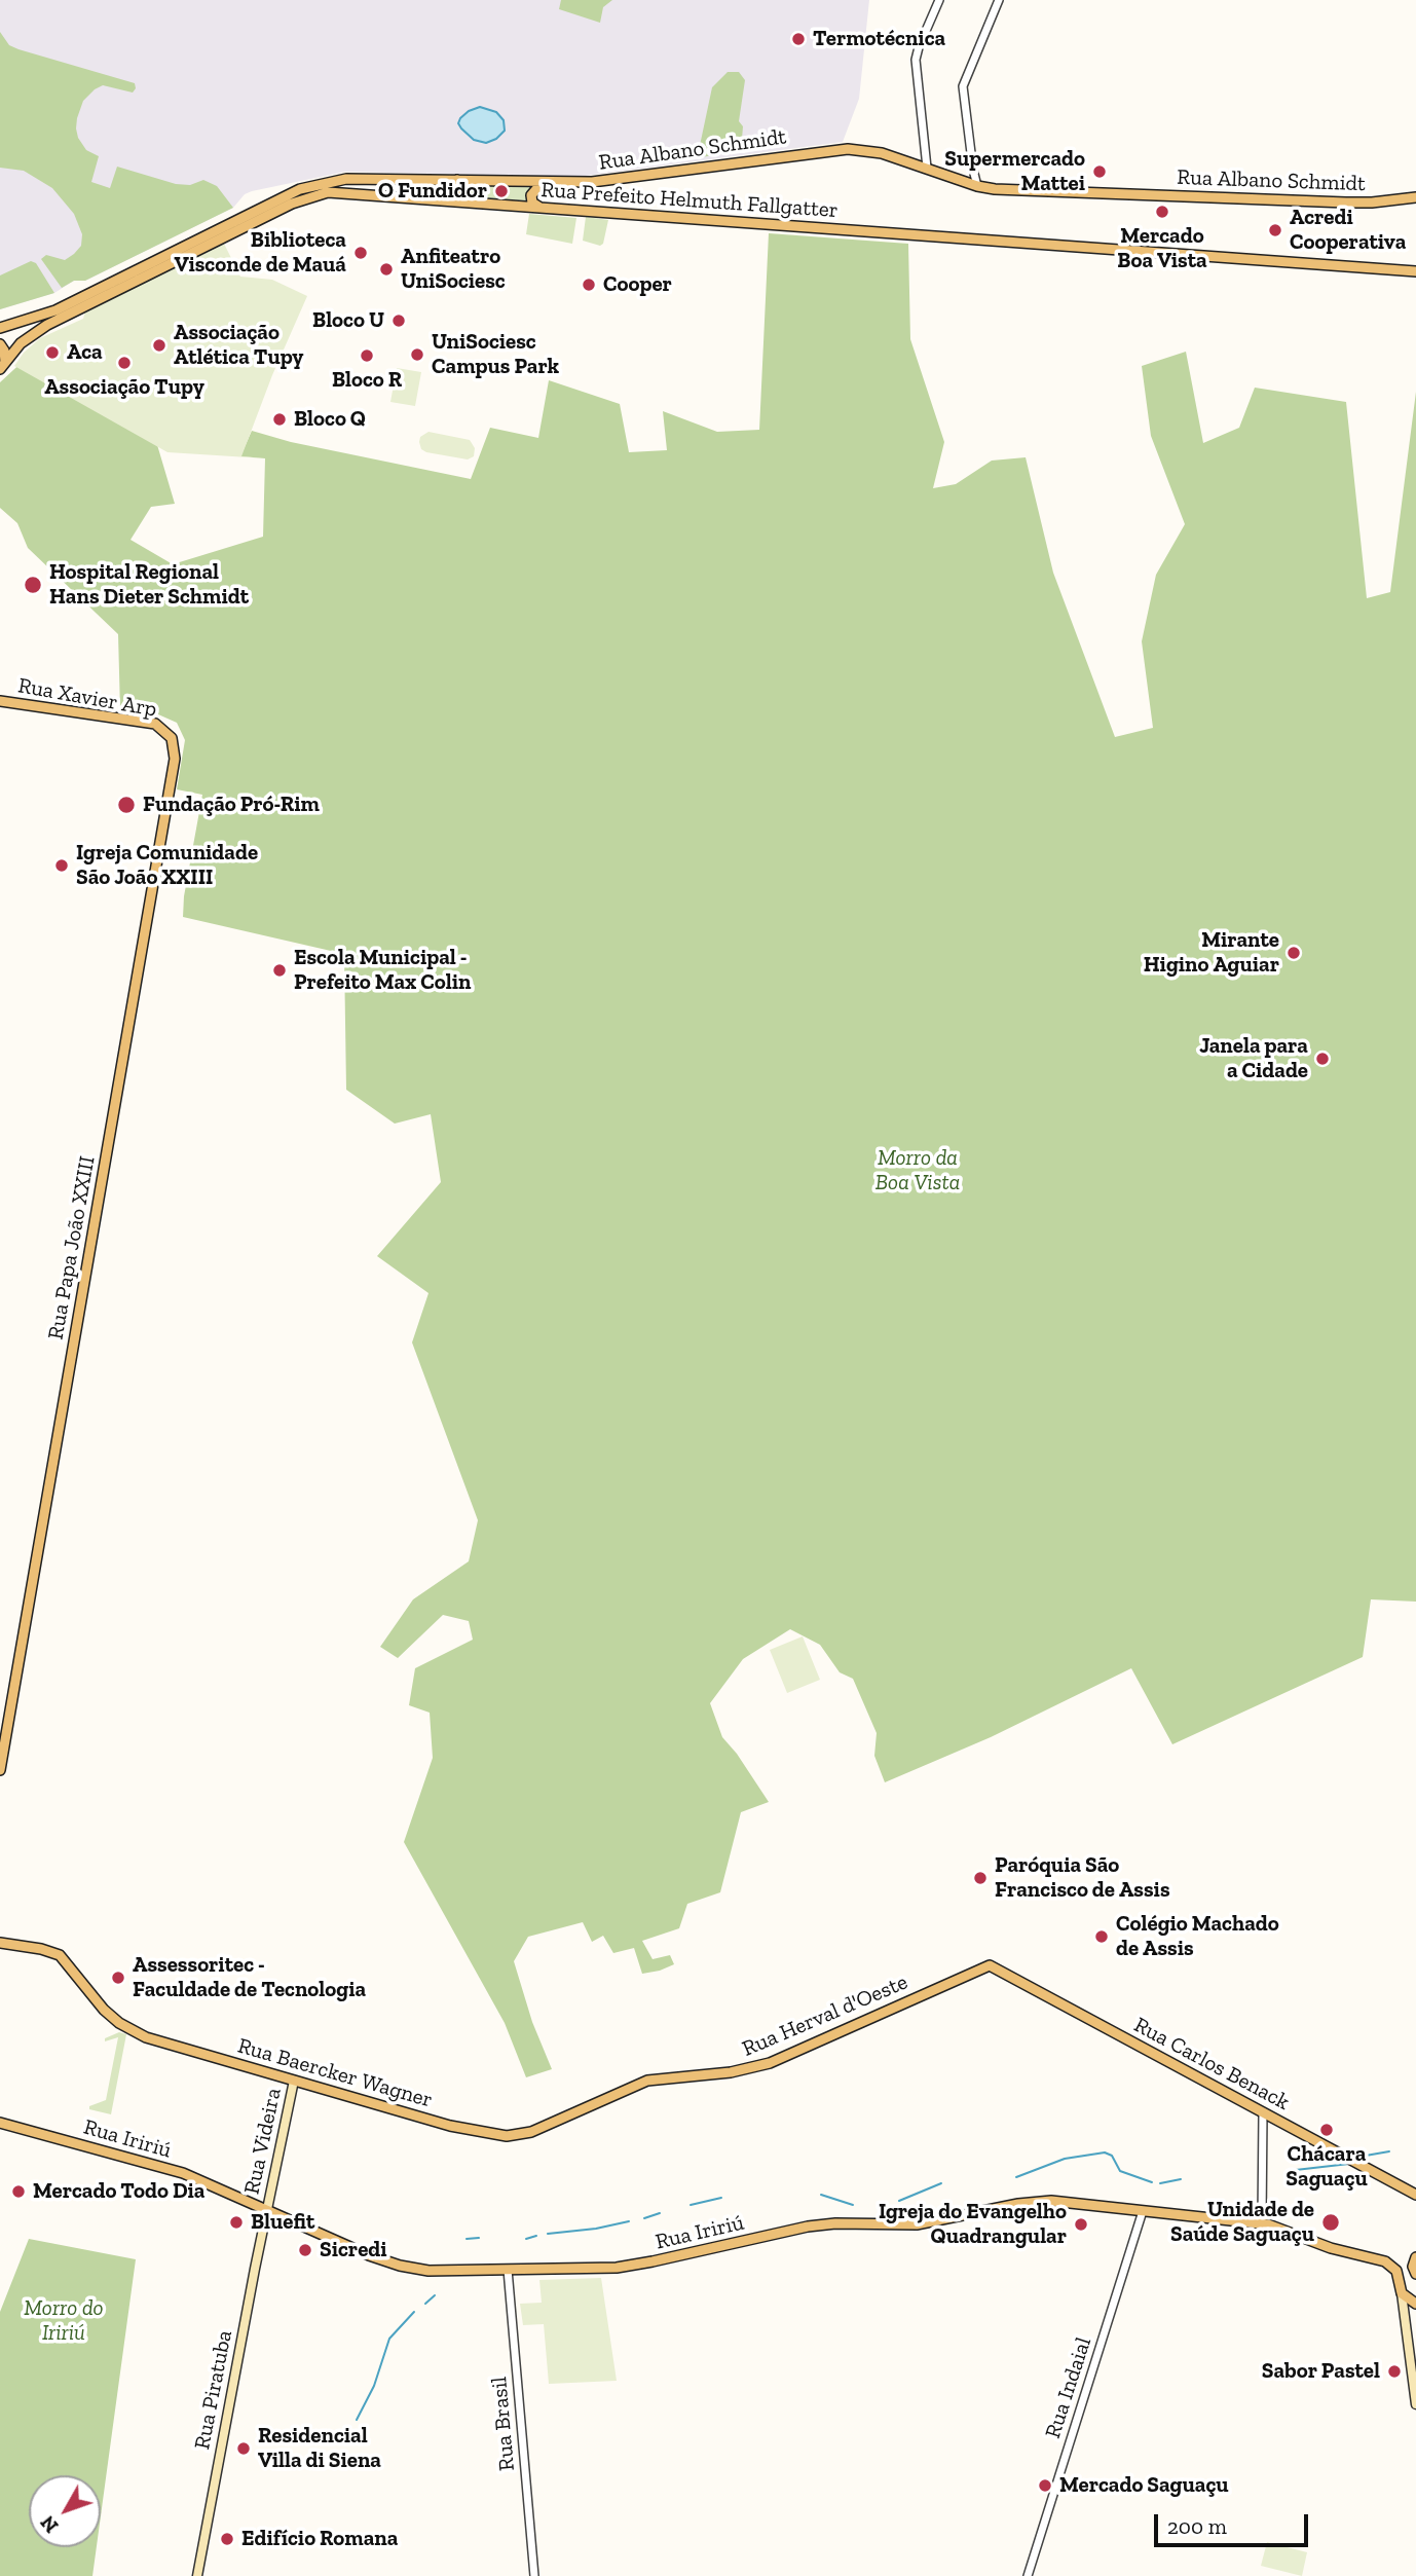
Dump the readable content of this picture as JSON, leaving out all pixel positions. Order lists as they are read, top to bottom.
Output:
{
  "streets": {
    "main road": [
      "Rua Albano Schmidt",
      "Rua Prefeito Helmuth Fallgatter",
      "Rua Xavier Arp",
      "Rua Papa João XXIII",
      "Rua Herval d'Oeste",
      "Rua Carlos Benack",
      "Rua Baercker Wagner",
      "Rua Iririú",
      "Rua Videira",
      "Rua Piratuba"
    ],
    "street": ["Rua Indaial", "Rua Brasil"]
  },
  "crossings": [
    ["Rua Xavier Arp", "Rua Papa João XXIII"],
    ["Rua Herval d'Oeste", "Rua Carlos Benack"],
    ["Rua Herval d'Oeste", "Rua Baercker Wagner"],
    ["Rua Baercker Wagner", "Rua Videira"],
    ["Rua Iririú", "Rua Videira"],
    ["Rua Iririú", "Rua Indaial"],
    ["Rua Iririú", "Rua Piratuba"],
    ["Rua Iririú", "Rua Brasil"],
    ["Rua Videira", "Rua Piratuba"]
  ],
  "parks": ["Morro da Boa Vista", "Morro do Iririú"],
  "places": [
    "Termotécnica",
    "Supermercado Mattei",
    "O Fundidor",
    "Mercado Boa Vista",
    "Acredi Cooperativa",
    "Biblioteca Visconde de Mauá",
    "Anfiteatro UniSociesc",
    "Cooper",
    "Bloco U",
    "Associação Atlética Tupy",
    "Aca",
    "UniSociesc Campus Park",
    "Bloco R",
    "Associação Tupy",
    "Bloco Q",
    "Hospital Regional Hans Dieter Schmidt",
    "Fundação Pró-Rim",
    "Igreja Comunidade São João XXIII",
    "Mirante Higino Aguiar",
    "Escola Municipal - Prefeito Max Colin",
    "Janela para a Cidade",
    "Paróquia São Francisco de Assis",
    "Colégio Machado de Assis",
    "Assessoritec - Faculdade de Tecnologia",
    "Chácara Saguaçu",
    "Mercado Todo Dia",
    "Bluefit",
    "Unidade de Saúde Saguaçu",
    "Igreja do Evangelho Quadrangular",
    "Sicredi",
    "Sabor Pastel",
    "Residencial Villa di Siena",
    "Mercado Saguaçu",
    "Edifício Romana"
  ],
  "scale_bar": "200 m",
  "north": "bottom left"
}
